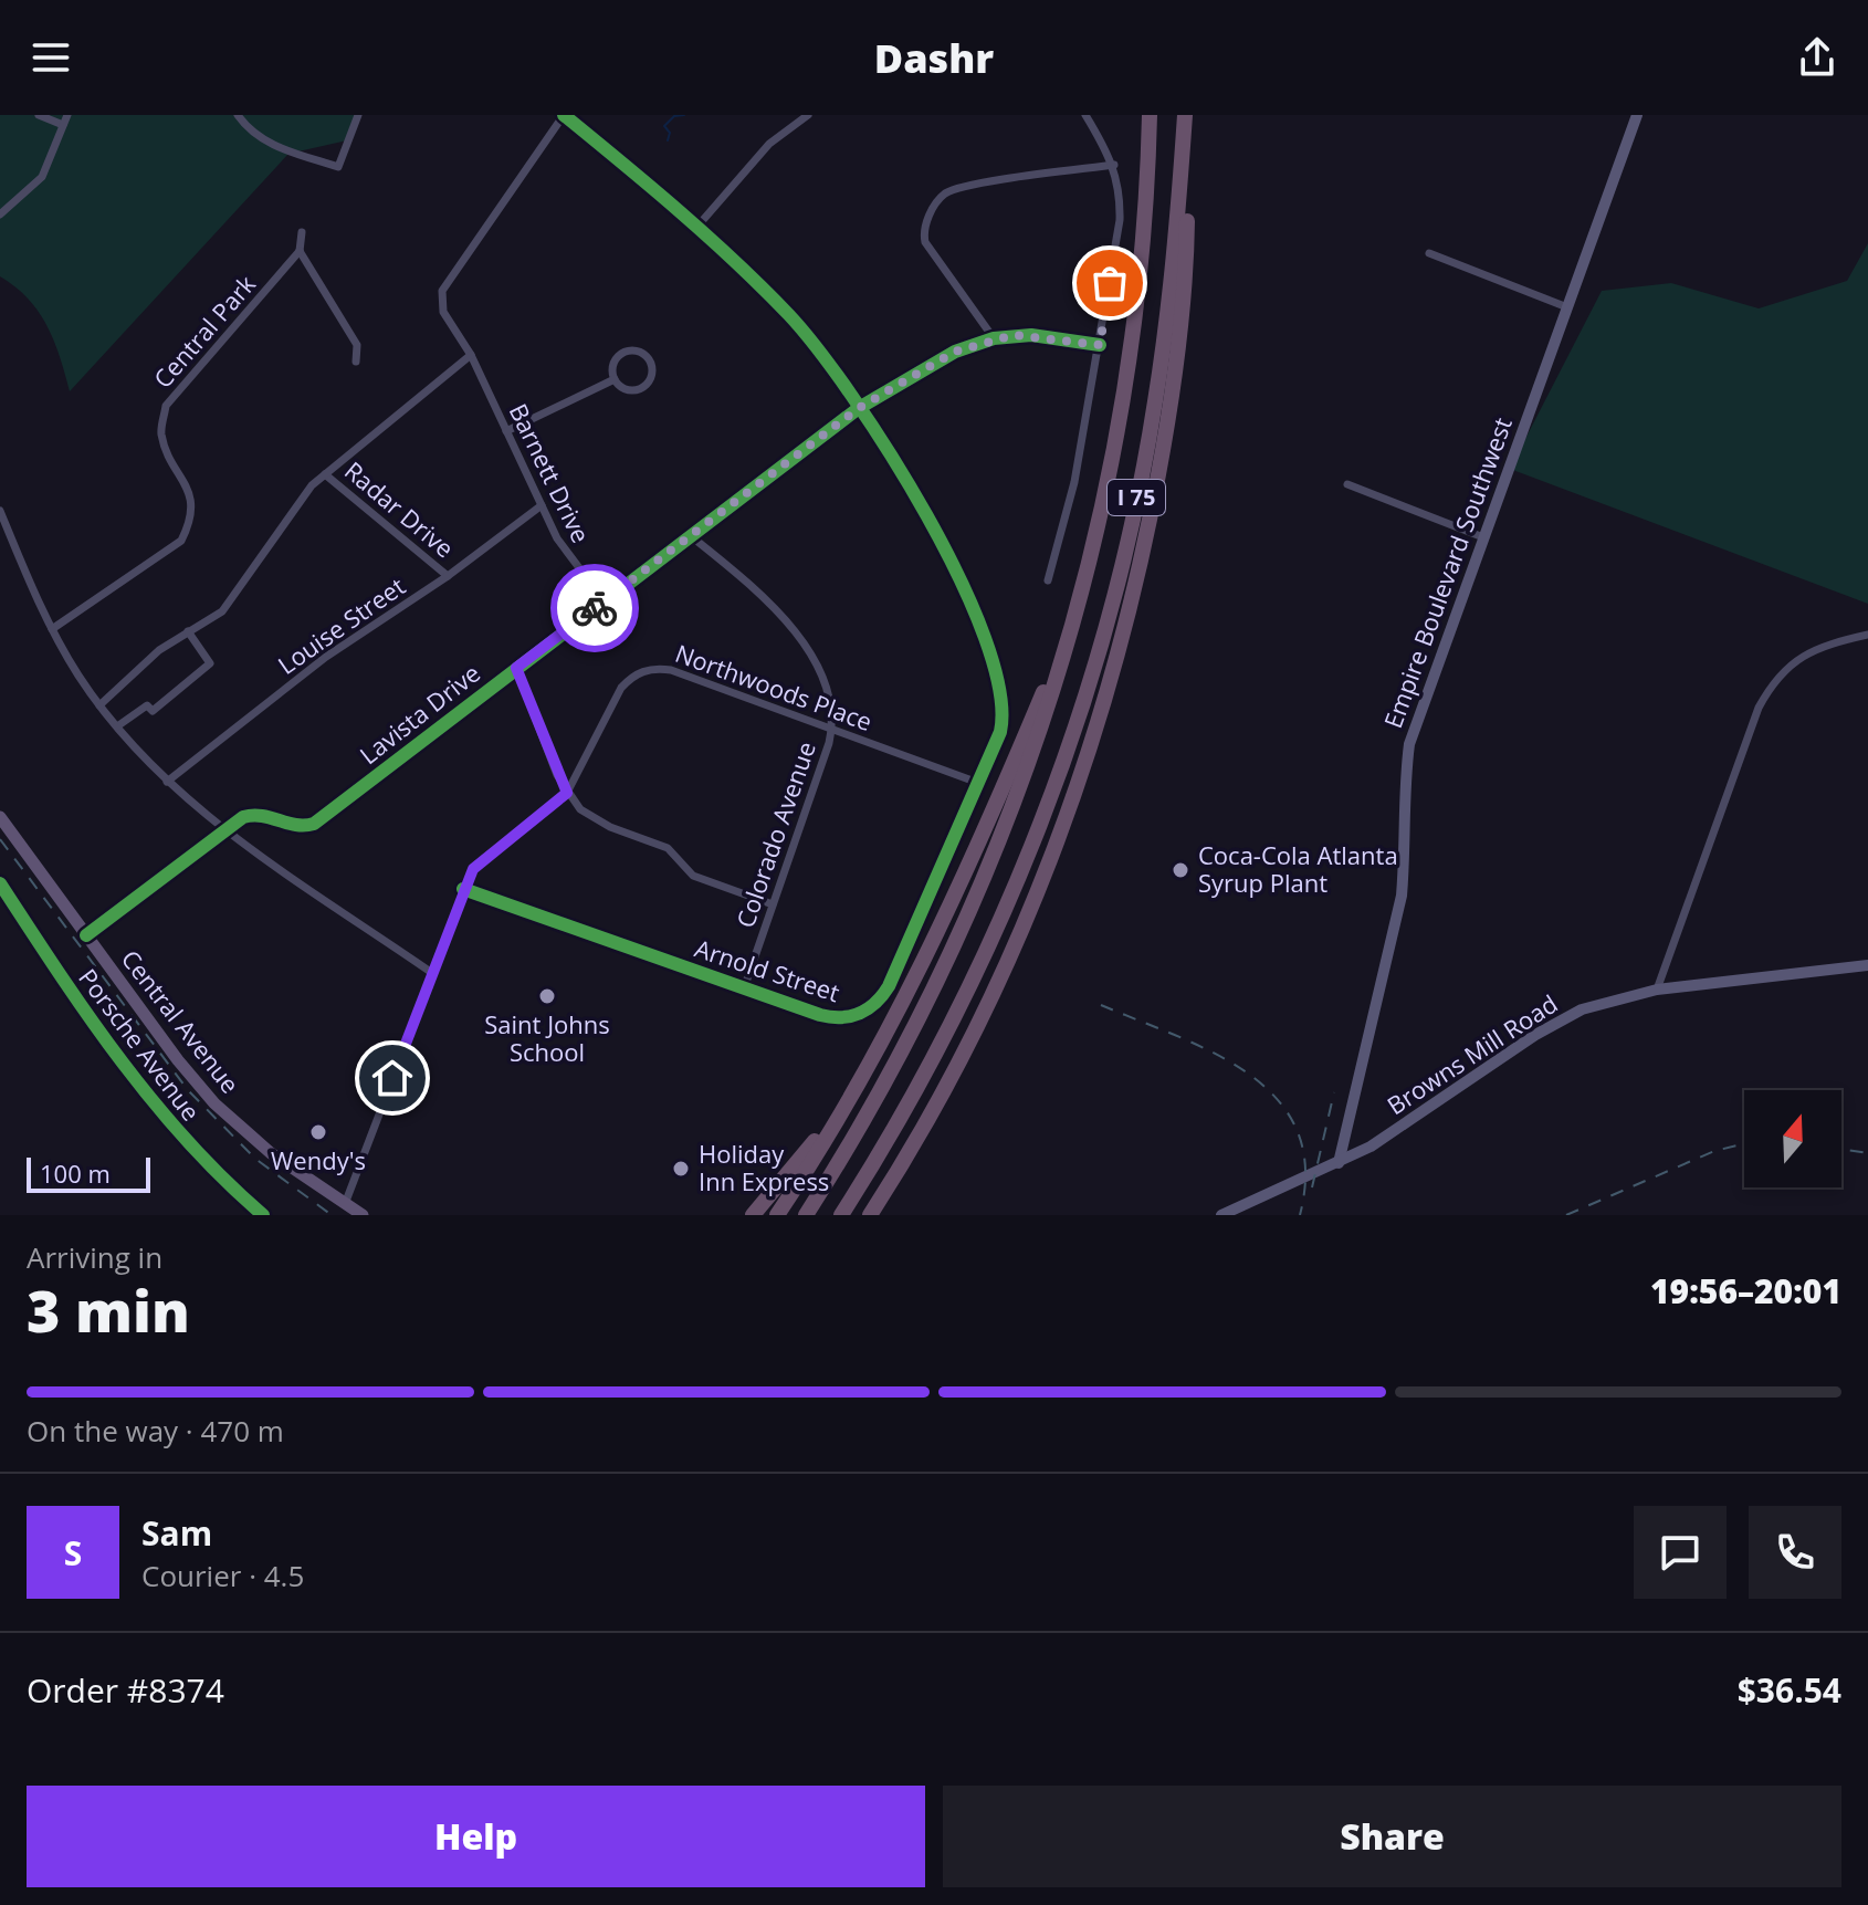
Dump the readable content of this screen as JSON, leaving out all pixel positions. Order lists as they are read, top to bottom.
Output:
{
  "streets": {
    "highway": ["I 75"],
    "main road": ["Central Avenue"],
    "street": [
      "Central Park",
      "Barnett Drive",
      "Radar Drive",
      "Empire Boulevard Southwest",
      "Louise Street",
      "Northwoods Place",
      "Lavista Drive",
      "Colorado Avenue",
      "Arnold Street",
      "Porsche Avenue",
      "Browns Mill Road"
    ]
  },
  "crossings": [
    ["Barnett Drive", "Louise Street"],
    ["Barnett Drive", "Lavista Drive"],
    ["Barnett Drive", "Arnold Street"],
    ["Radar Drive", "Louise Street"],
    ["Empire Boulevard Southwest", "Browns Mill Road"],
    ["Northwoods Place", "Colorado Avenue"],
    ["Northwoods Place", "Arnold Street"],
    ["Lavista Drive", "Colorado Avenue"],
    ["Lavista Drive", "Arnold Street"],
    ["Lavista Drive", "Central Avenue"],
    ["Colorado Avenue", "Arnold Street"]
  ],
  "places": [
    "Coca-Cola Atlanta Syrup Plant",
    "Saint Johns School",
    "Wendy's",
    "Holiday Inn Express"
  ],
  "scale_bar": "100 m",
  "north": "top",
  "page": {
    "header": "Dashr",
    "scale": "100 m",
    "heading": ["3 min", "Arriving in", "19:56–20:01"],
    "panel": [
      "Sam",
      "Courier · 4.5",
      "Order #8374",
      "$36.54"
    ],
    "bar": "On the way · 470 m",
    "round": "S",
    "buttons": ["Help", "Share"]
  }
}
